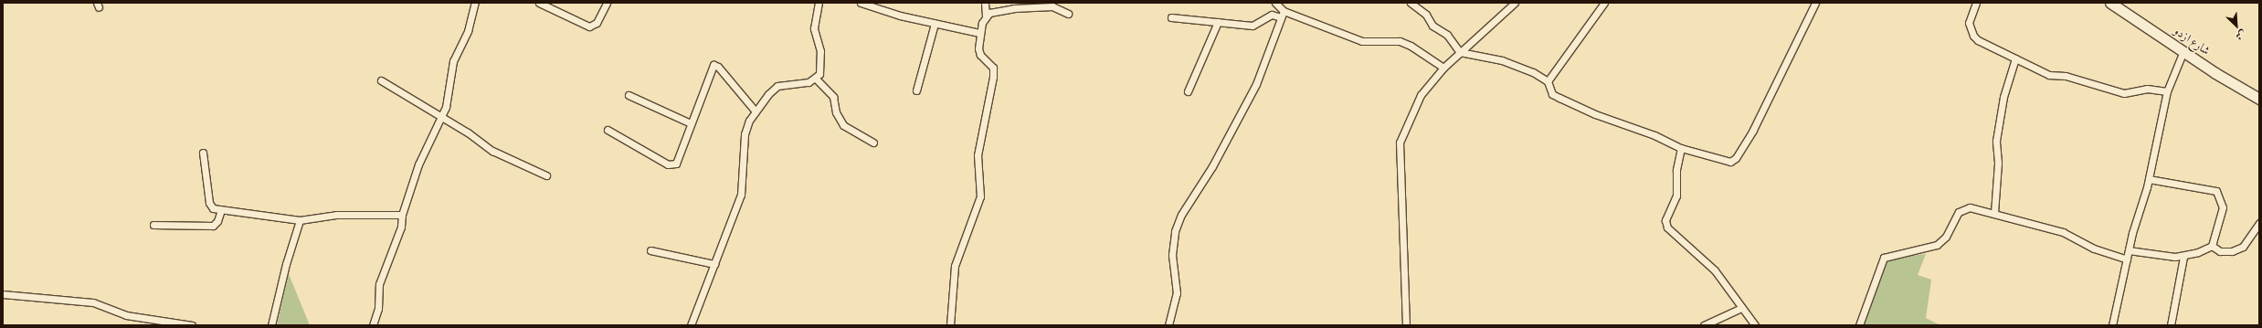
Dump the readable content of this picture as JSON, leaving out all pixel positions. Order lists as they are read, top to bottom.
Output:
{
  "streets": {
    "street": ["شارع ازدو"]
  },
  "north": "bottom right"
}
